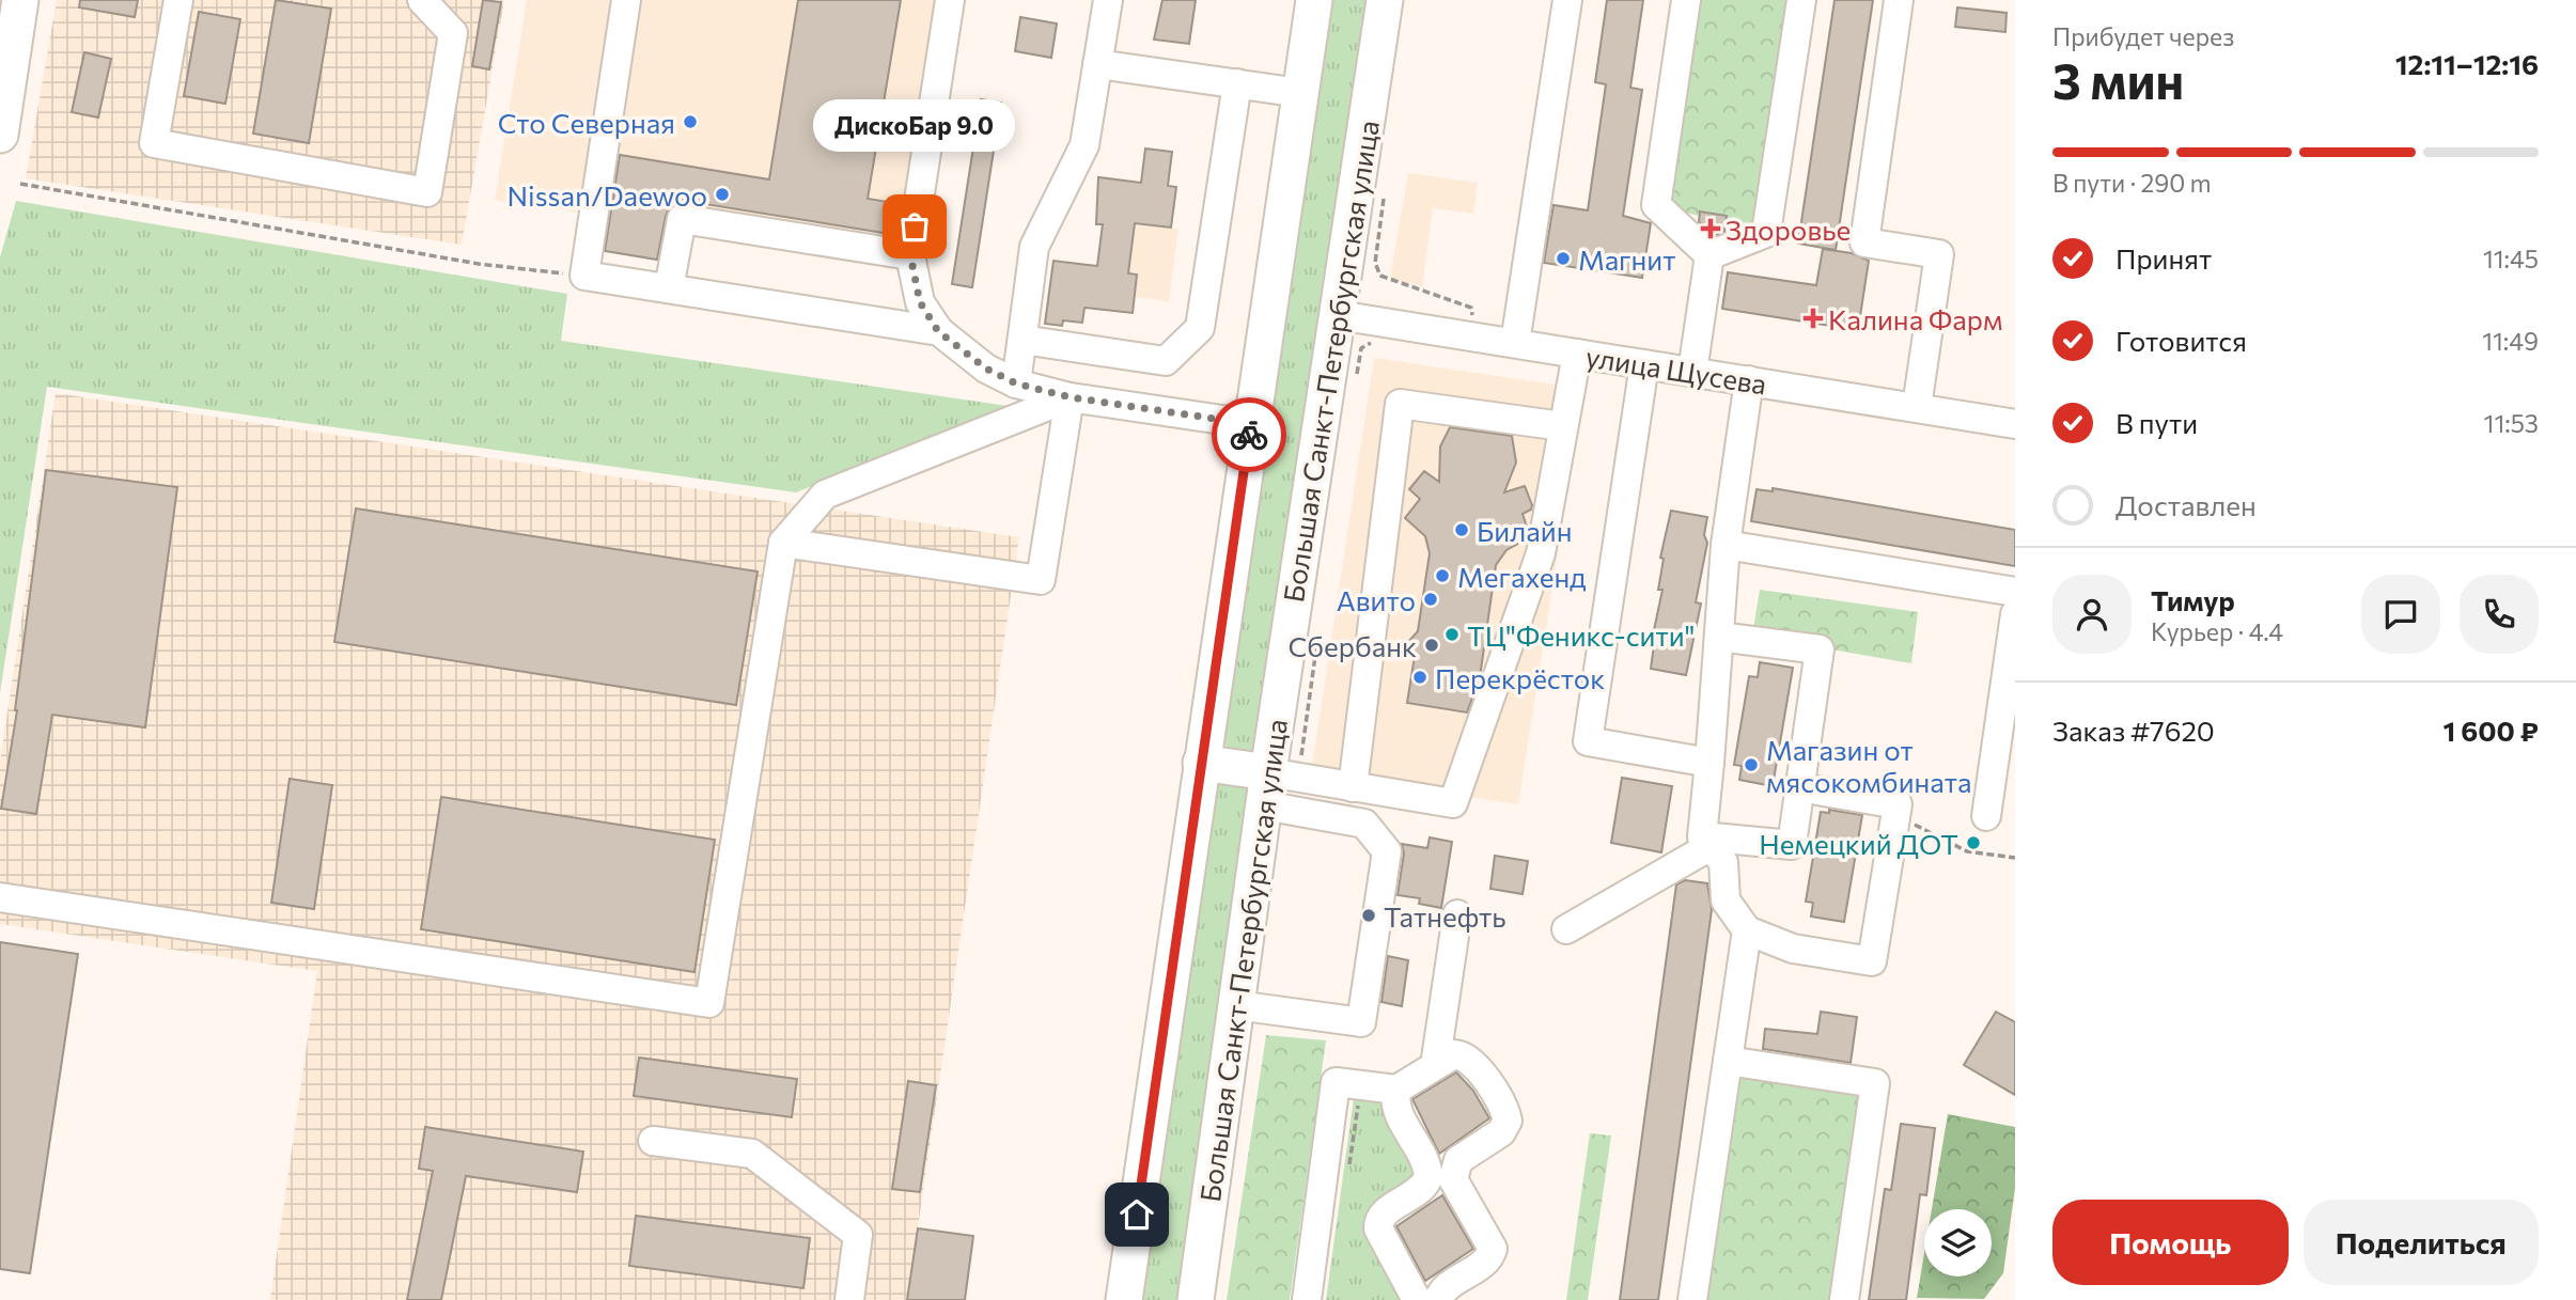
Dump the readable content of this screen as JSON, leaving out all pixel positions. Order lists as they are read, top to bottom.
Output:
{
  "streets": {
    "main road": ["Большая Санкт-Петербургская улица"],
    "street": ["улица Щусева"]
  },
  "crossings": [
    ["Большая Санкт-Петербургская улица", "улица Щусева"]
  ],
  "places": {
    "other": [
      "Сто Северная",
      "Nissan/Daewoo",
      "ДискоБар 9.0",
      "Магнит",
      "Билайн",
      "Мегахенд",
      "Авито",
      "ТЦ\"Феникс-сити\"",
      "Сбербанк",
      "Перекрёсток",
      "Магазин от мясокомбината",
      "Немецкий ДОТ",
      "Татнефть"
    ],
    "health": ["Здоровье", "Калина Фарм"]
  },
  "page": {
    "heading": ["3 мин", "Прибудет через", "12:11–12:16"],
    "panel": [
      "Тимур",
      "Курьер · 4.4",
      "Заказ #7620",
      "1 600 ₽"
    ],
    "bubble": "ДискоБар 9.0",
    "bar": "В пути · 290 m",
    "list": [
      ["Принят", "11:45"],
      ["Готовится", "11:49"],
      ["В пути", "11:53"],
      "Доставлен"
    ],
    "buttons": ["Помощь", "Поделиться"]
  }
}
